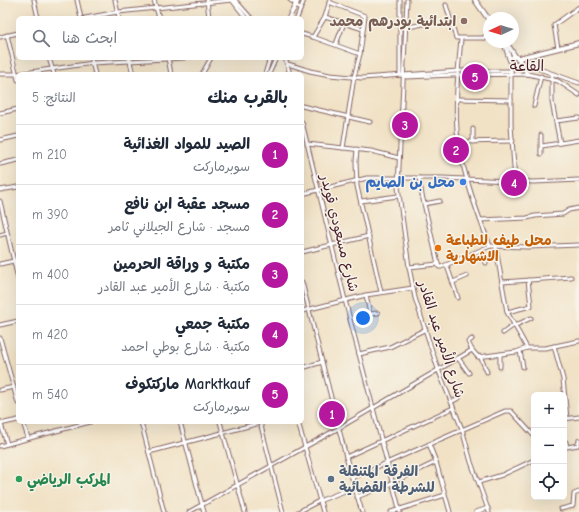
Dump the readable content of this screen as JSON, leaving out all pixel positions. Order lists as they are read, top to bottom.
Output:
{
  "streets": {
    "street": ["شارع مسعودي قويدر", "شارع الأمير عبد القادر"]
  },
  "districts": ["القاعة"],
  "places": [
    "ابتدائية بودرهم محمد",
    "محل بن الصايم",
    "محل طيف للطباعة الاشهارية",
    "المركب الرياضي",
    "الفرقة المتنقلة للشرطة القضائية"
  ],
  "north": "left",
  "page": {
    "search": "ابحث هنا",
    "pins": [
      "5",
      "3",
      "2",
      "4",
      "1"
    ],
    "heading": ["بالقرب منك", "النتائج: 5"],
    "list": [
      {
        "mark": "1",
        "name": "الصيد للمواد الغذائية",
        "note": "سوبرماركت",
        "value": "210 m"
      },
      {
        "mark": "2",
        "name": "مسجد عقبة ابن نافع",
        "note": "مسجد · شارع الجيلاني ثامر",
        "value": "390 m"
      },
      {
        "mark": "3",
        "name": "مكتبة و وراقة الحرمين",
        "note": "مكتبة · شارع الأمير عبد القادر",
        "value": "400 m"
      },
      {
        "mark": "4",
        "name": "مكتبة جمعي",
        "note": "مكتبة · شارع بوطي احمد",
        "value": "420 m"
      },
      {
        "mark": "5",
        "name": "Marktkauf ماركتكوف",
        "note": "سوبرماركت",
        "value": "540 m"
      }
    ],
    "map_buttons": ["+", "−"]
  }
}
